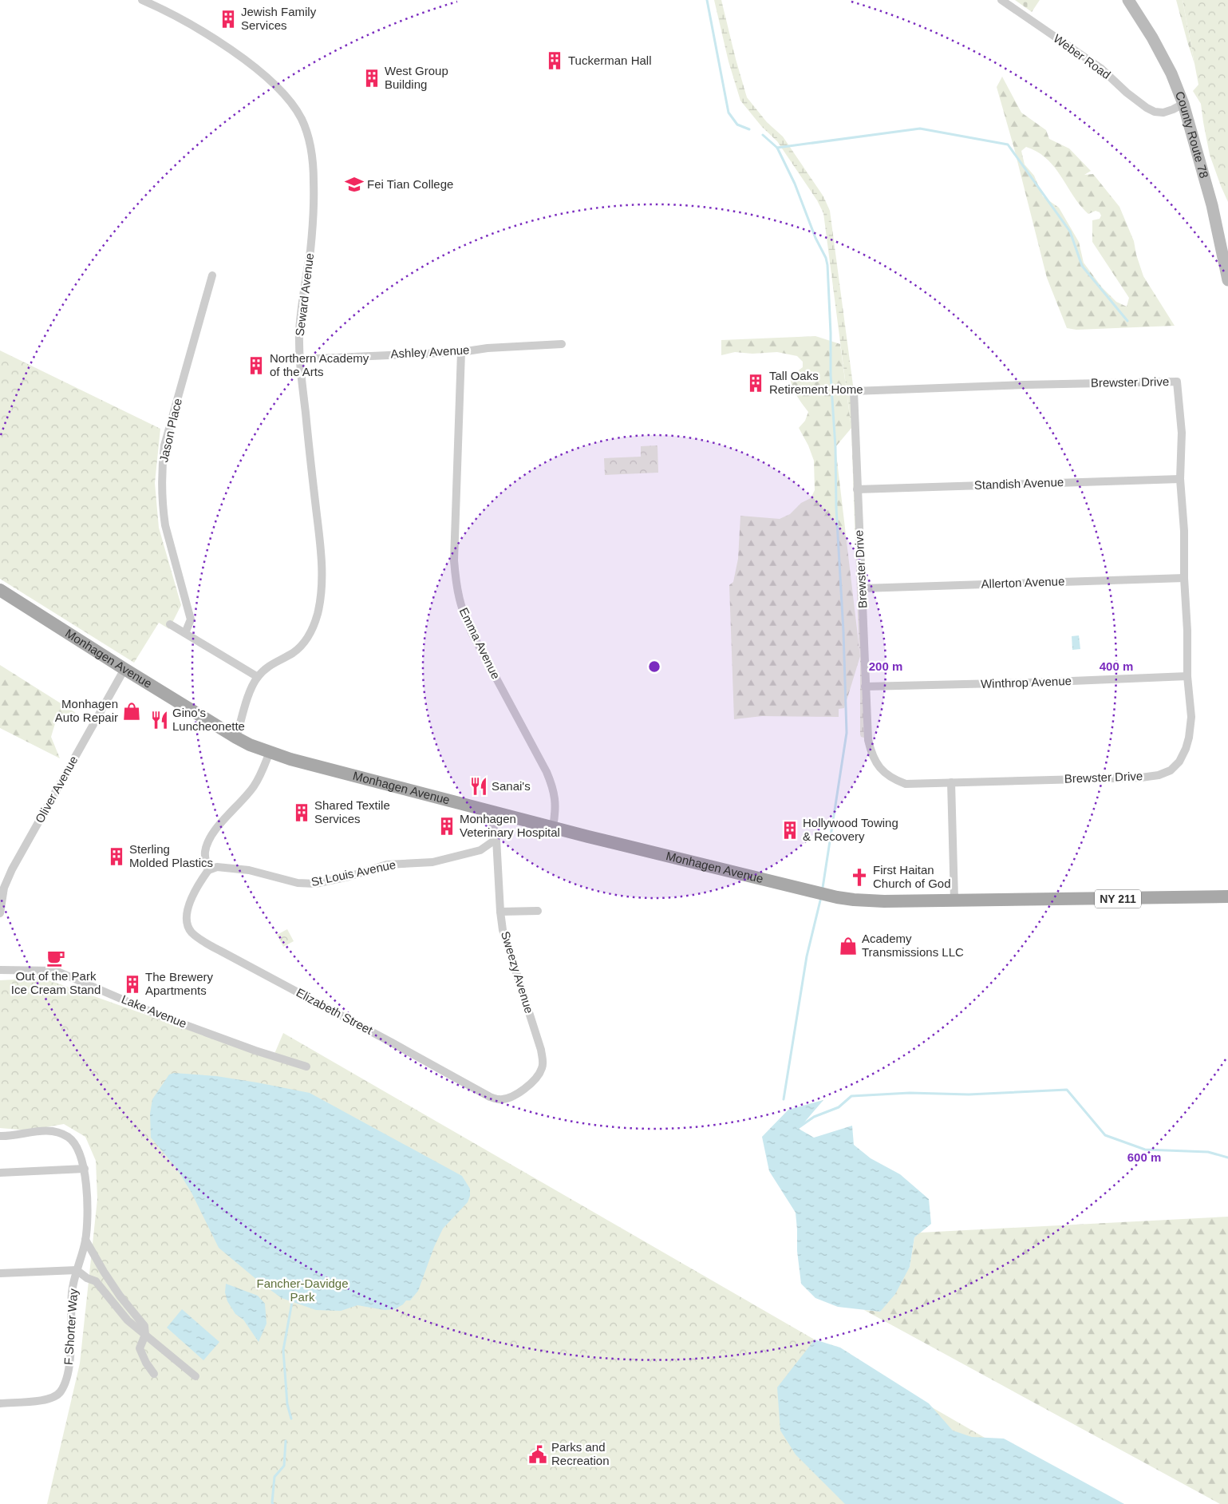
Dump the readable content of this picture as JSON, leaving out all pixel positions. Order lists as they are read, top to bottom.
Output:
{
  "streets": {
    "main road": ["Monhagen Avenue", "NY 211"],
    "street": [
      "Weber Road",
      "County Route 78",
      "Seward Avenue",
      "Ashley Avenue",
      "Brewster Drive",
      "Jason Place",
      "Standish Avenue",
      "Allerton Avenue",
      "Emma Avenue",
      "Winthrop Avenue",
      "Oliver Avenue",
      "St Louis Avenue",
      "Sweezy Avenue",
      "Lake Avenue",
      "Elizabeth Street",
      "F Shorter Way"
    ]
  },
  "crossings": [
    ["Weber Road", "County Route 78"],
    ["Seward Avenue", "Ashley Avenue"],
    ["Seward Avenue", "Monhagen Avenue"],
    ["Ashley Avenue", "Emma Avenue"],
    ["Brewster Drive", "Standish Avenue"],
    ["Brewster Drive", "Allerton Avenue"],
    ["Brewster Drive", "Winthrop Avenue"],
    ["Emma Avenue", "Monhagen Avenue"],
    ["Monhagen Avenue", "Oliver Avenue"],
    ["Monhagen Avenue", "Sweezy Avenue"],
    ["St Louis Avenue", "Sweezy Avenue"],
    ["St Louis Avenue", "Elizabeth Street"],
    ["Sweezy Avenue", "Elizabeth Street"]
  ],
  "parks": ["Fancher-Davidge Park"],
  "places": {
    "building": [
      "Jewish Family Services",
      "Tuckerman Hall",
      "West Group Building",
      "Northern Academy of the Arts",
      "Tall Oaks Retirement Home",
      "Shared Textile Services",
      "Monhagen Veterinary Hospital",
      "Hollywood Towing & Recovery",
      "Sterling Molded Plastics",
      "The Brewery Apartments"
    ],
    "school or university": ["Fei Tian College"],
    "shop": ["Monhagen Auto Repair", "Academy Transmissions LLC"],
    "restaurant": ["Gino's Luncheonette", "Sanai's"],
    "church": ["First Haitan Church of God"],
    "cafe": ["Out of the Park Ice Cream Stand"],
    "public building": ["Parks and Recreation"]
  },
  "rings": ["200 m", "400 m", "600 m"]
}
